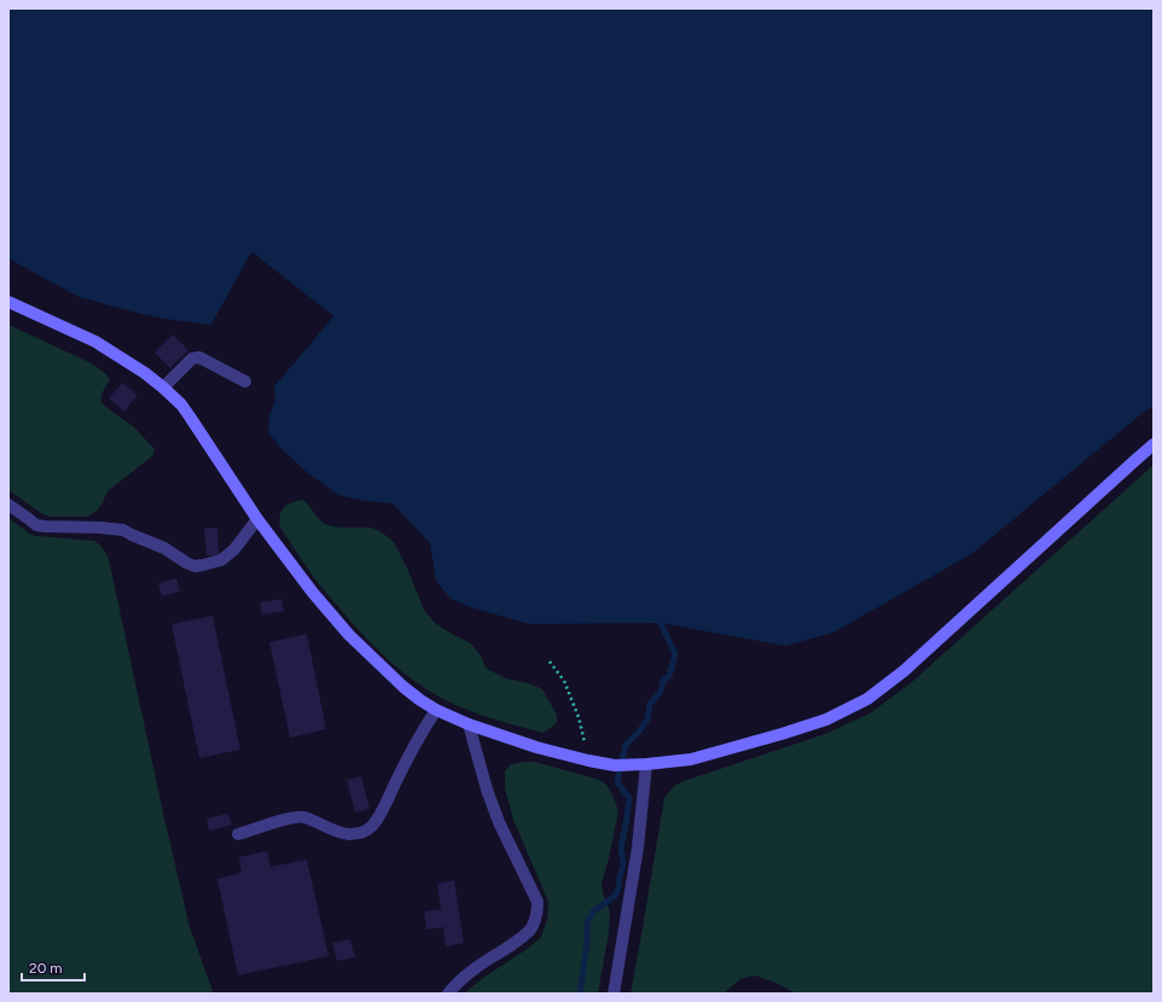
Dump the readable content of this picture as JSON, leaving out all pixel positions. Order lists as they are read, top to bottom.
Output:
{
  "scale_bar": "20 m"
}
